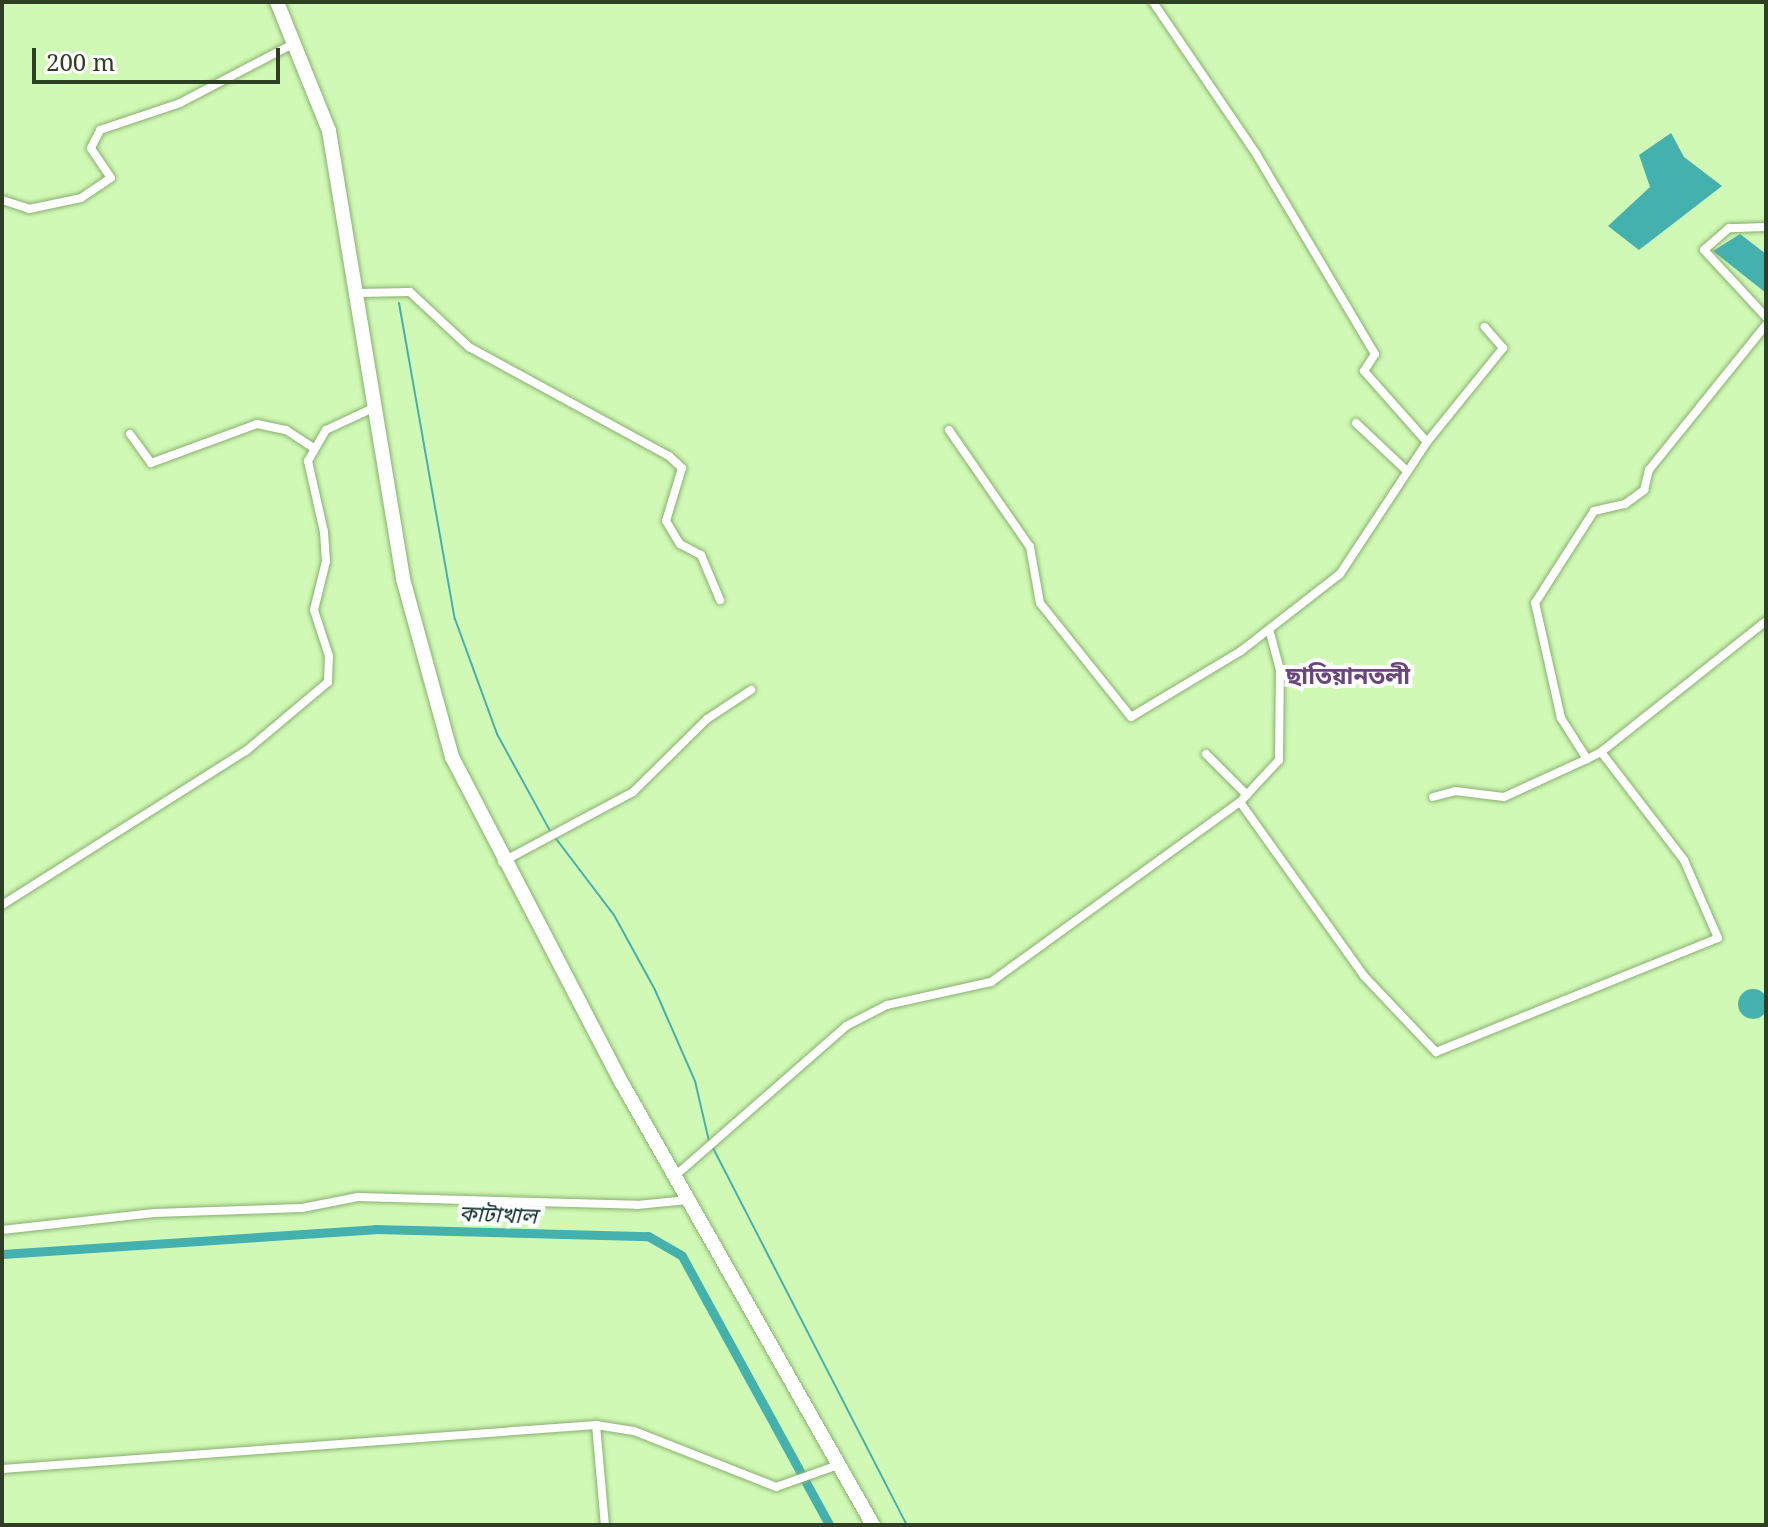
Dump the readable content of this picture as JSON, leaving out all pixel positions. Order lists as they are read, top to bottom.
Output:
{
  "districts": ["ছাতিয়ানতলী"],
  "water": ["কাটাখাল"],
  "scale_bar": "200 m"
}
